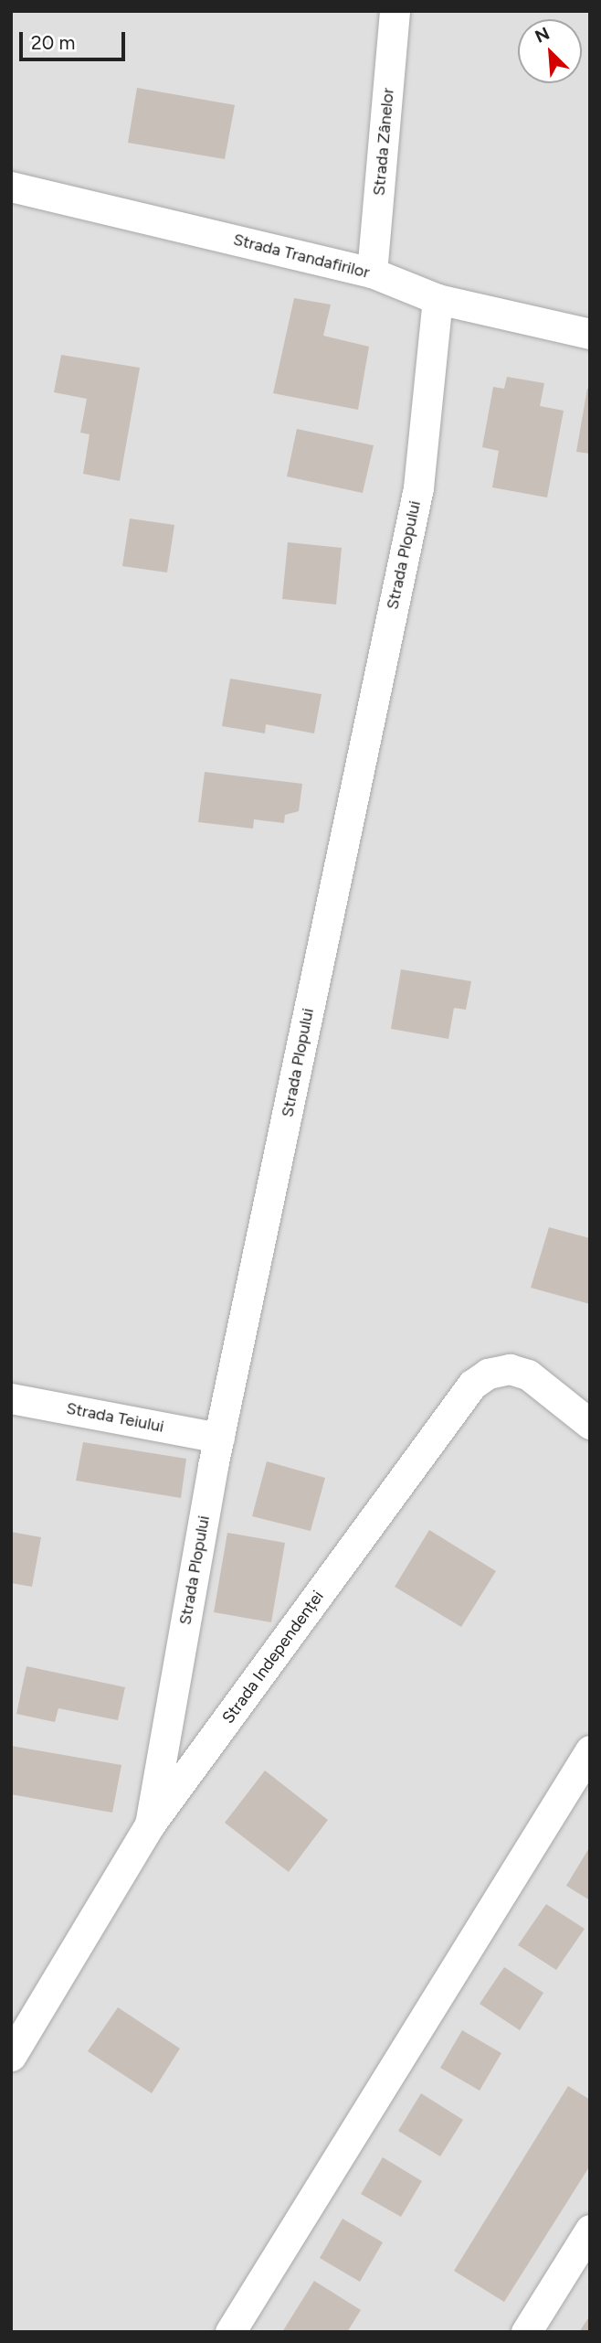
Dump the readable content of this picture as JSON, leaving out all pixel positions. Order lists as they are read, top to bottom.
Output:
{
  "streets": {
    "street": [
      "Strada Zânelor",
      "Strada Trandafirilor",
      "Strada Plopului",
      "Strada Teiului",
      "Strada Independenței"
    ]
  },
  "crossings": [
    ["Strada Zânelor", "Strada Trandafirilor"],
    ["Strada Trandafirilor", "Strada Plopului"],
    ["Strada Plopului", "Strada Teiului"],
    ["Strada Plopului", "Strada Independenței"]
  ],
  "scale_bar": "20 m",
  "north": "top left"
}
